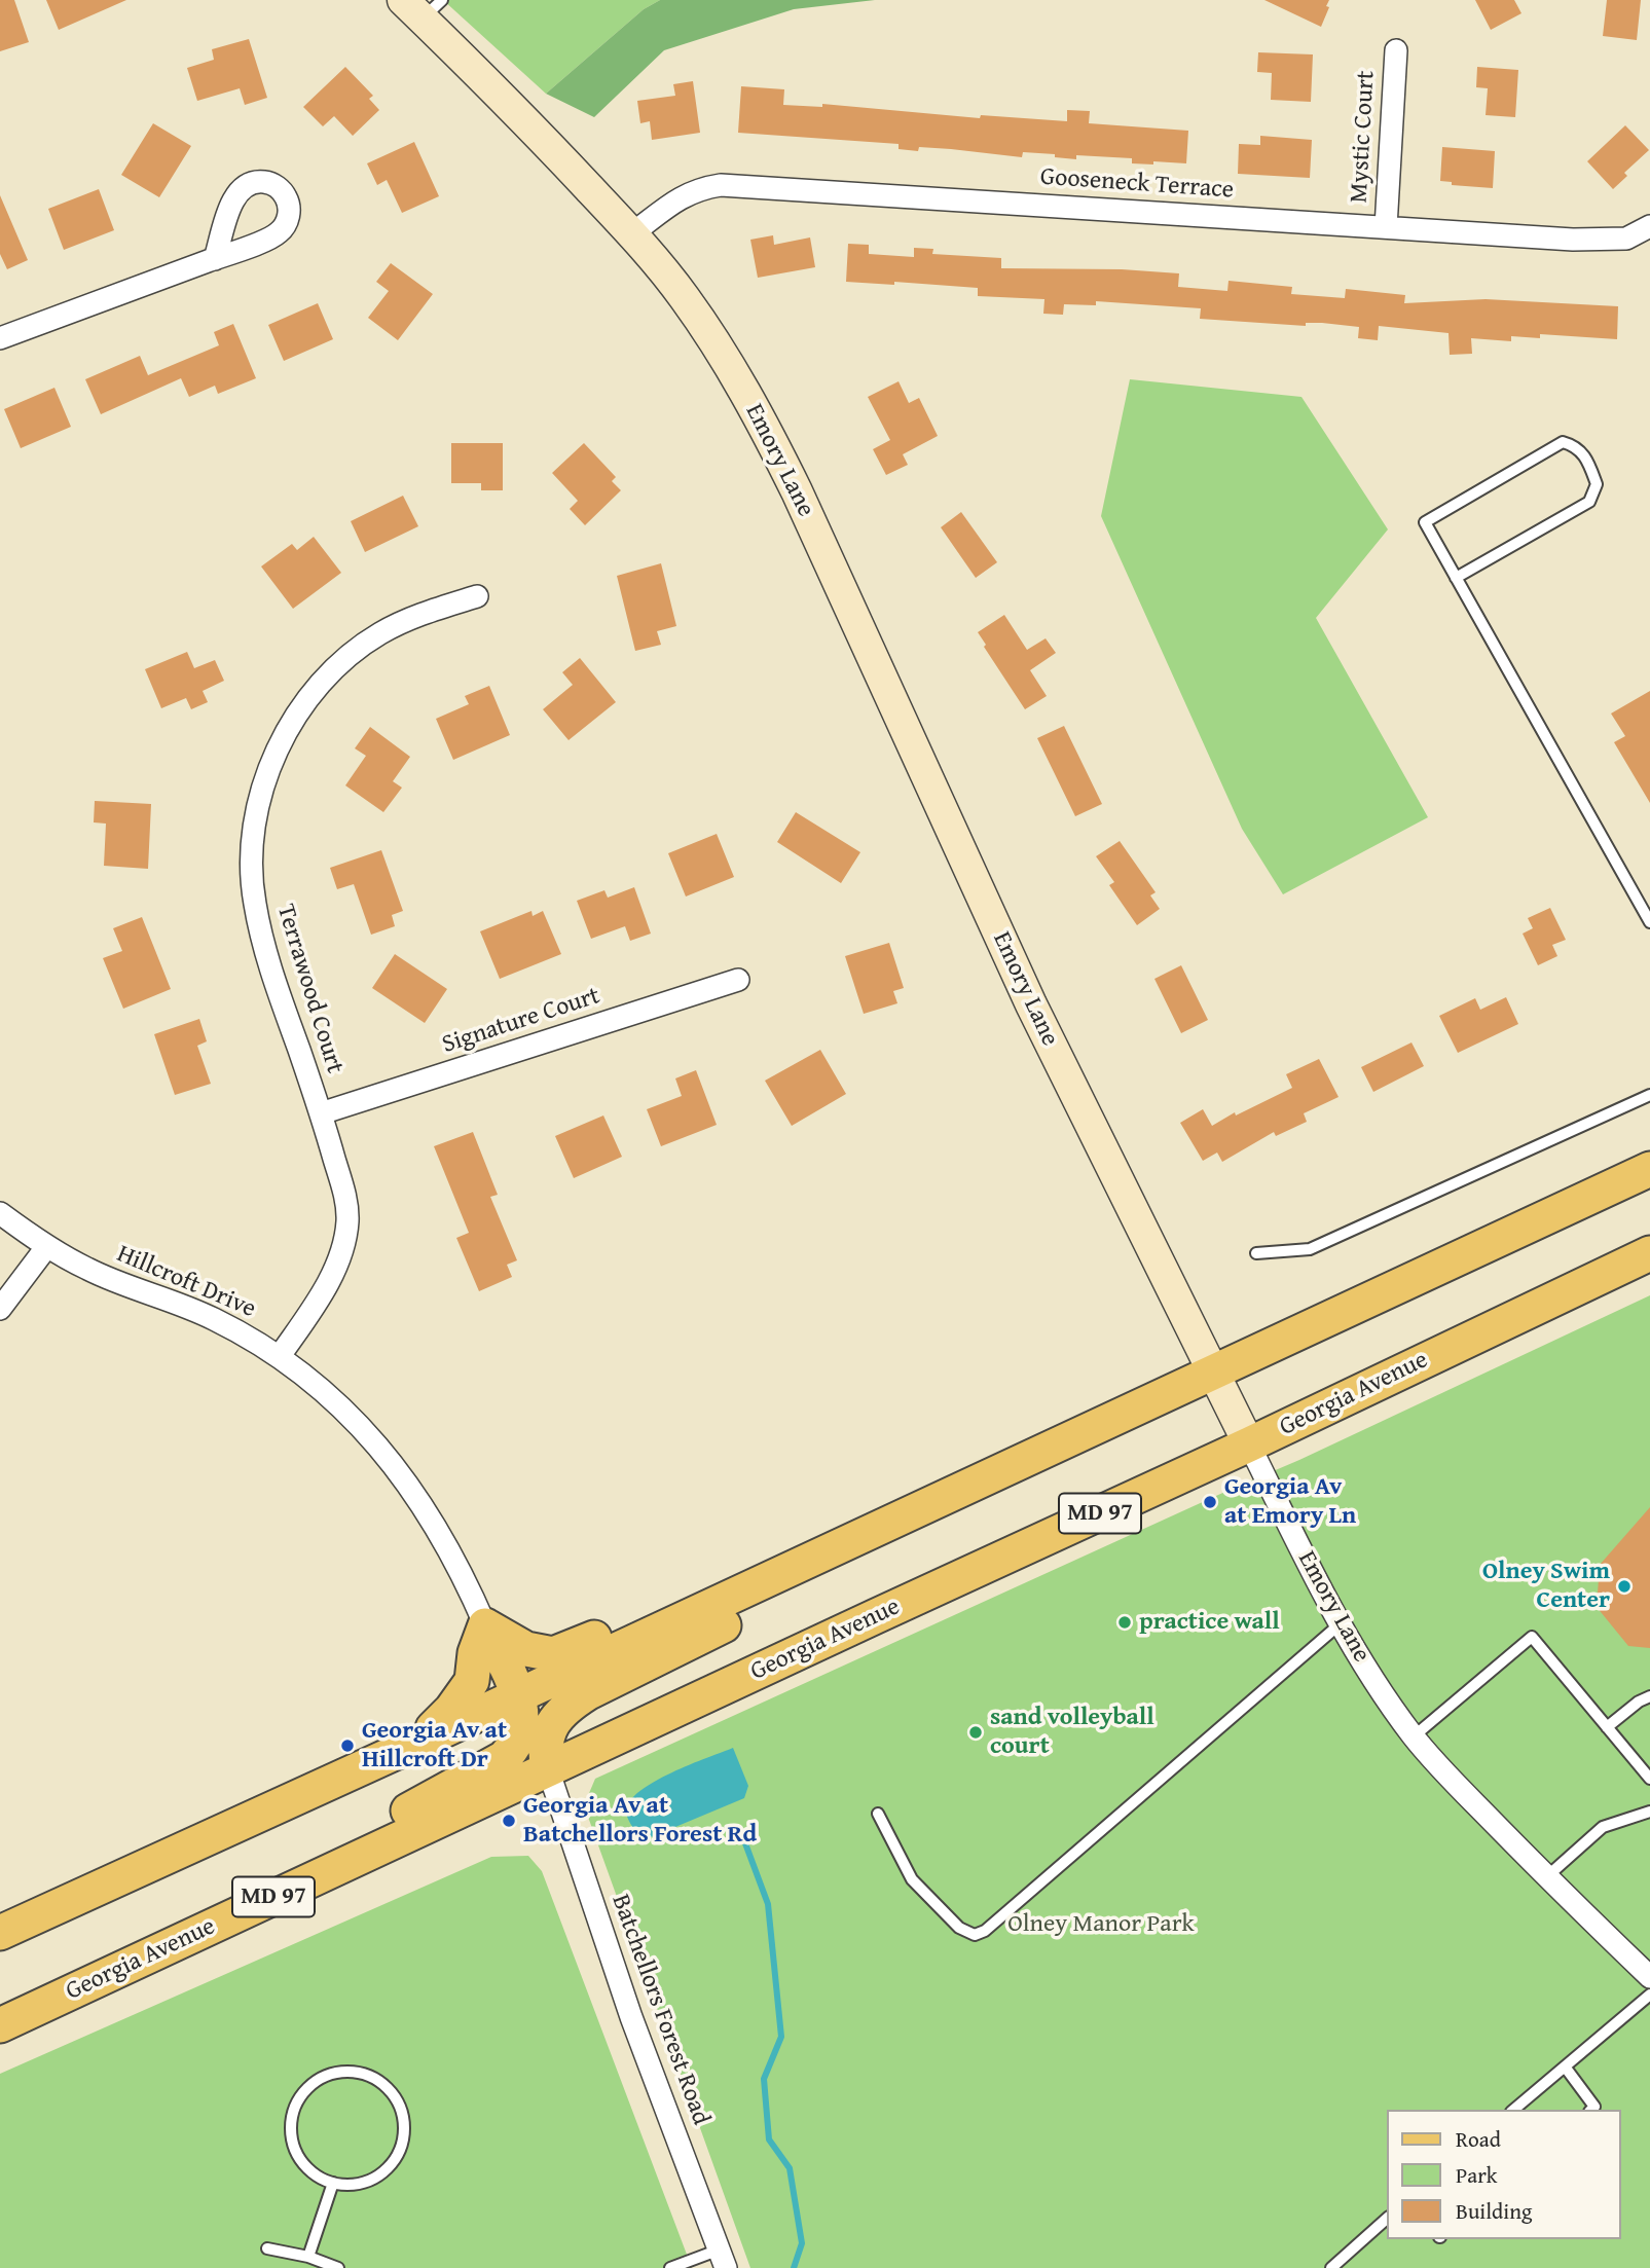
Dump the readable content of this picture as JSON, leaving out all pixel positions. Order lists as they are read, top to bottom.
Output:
{
  "streets": {
    "main road": ["Georgia Avenue", "MD 97"],
    "street": [
      "Mystic Court",
      "Gooseneck Terrace",
      "Emory Lane",
      "Terrawood Court",
      "Signature Court",
      "Hillcroft Drive",
      "Batchellors Forest Road"
    ]
  },
  "crossings": [
    ["Mystic Court", "Gooseneck Terrace"],
    ["Gooseneck Terrace", "Emory Lane"],
    ["Emory Lane", "Georgia Avenue"],
    ["Terrawood Court", "Signature Court"],
    ["Terrawood Court", "Hillcroft Drive"],
    ["Georgia Avenue", "Batchellors Forest Road"]
  ],
  "parks": ["Olney Manor Park"],
  "places": [
    "Georgia Av at Emory Ln",
    "Olney Swim Center",
    "practice wall",
    "sand volleyball court",
    "Georgia Av at Hillcroft Dr",
    "Georgia Av at Batchellors Forest Rd"
  ],
  "legend": ["Road", "Park", "Building"]
}
